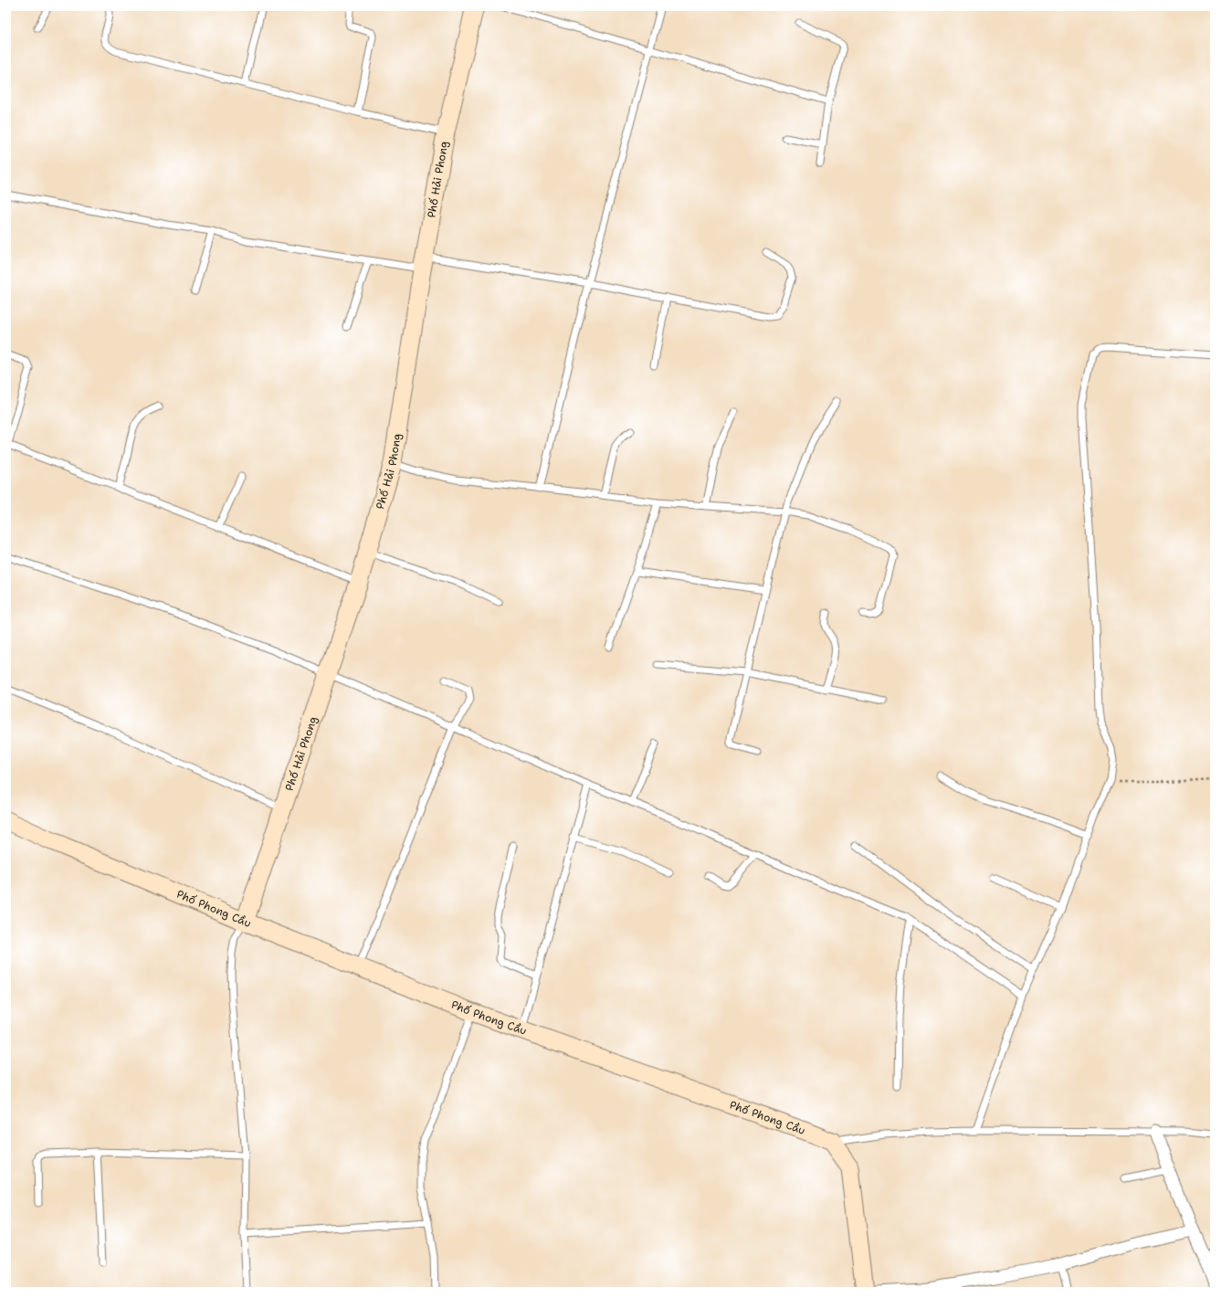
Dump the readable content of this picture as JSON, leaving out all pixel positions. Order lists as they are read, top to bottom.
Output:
{
  "streets": {
    "street": ["Phố Hải Phong", "Phố Phong Cầu"]
  },
  "crossings": [
    ["Phố Hải Phong", "Phố Phong Cầu"]
  ]
}
